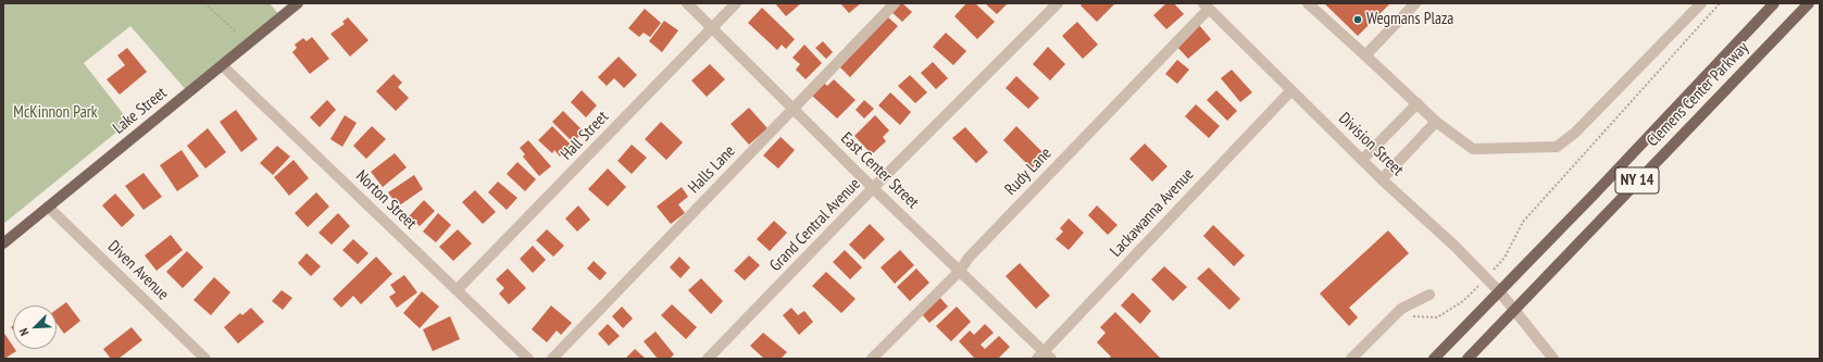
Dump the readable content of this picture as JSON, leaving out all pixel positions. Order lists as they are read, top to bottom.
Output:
{
  "streets": {
    "main road": ["Clemens Center Parkway", "Lake Street", "NY 14"],
    "street": [
      "Hall Street",
      "Division Street",
      "Halls Lane",
      "East Center Street",
      "Rudy Lane",
      "Norton Street",
      "Lackawanna Avenue",
      "Grand Central Avenue",
      "Diven Avenue"
    ]
  },
  "crossings": [
    ["Clemens Center Parkway", "Division Street"],
    ["Lake Street", "Norton Street"],
    ["Lake Street", "Diven Avenue"],
    ["Hall Street", "East Center Street"],
    ["Hall Street", "Norton Street"],
    ["Division Street", "Rudy Lane"],
    ["Division Street", "Lackawanna Avenue"],
    ["Halls Lane", "East Center Street"],
    ["East Center Street", "Rudy Lane"],
    ["East Center Street", "Lackawanna Avenue"],
    ["East Center Street", "Grand Central Avenue"]
  ],
  "parks": ["McKinnon Park"],
  "places": ["Wegmans Plaza"],
  "north": "bottom left"
}
